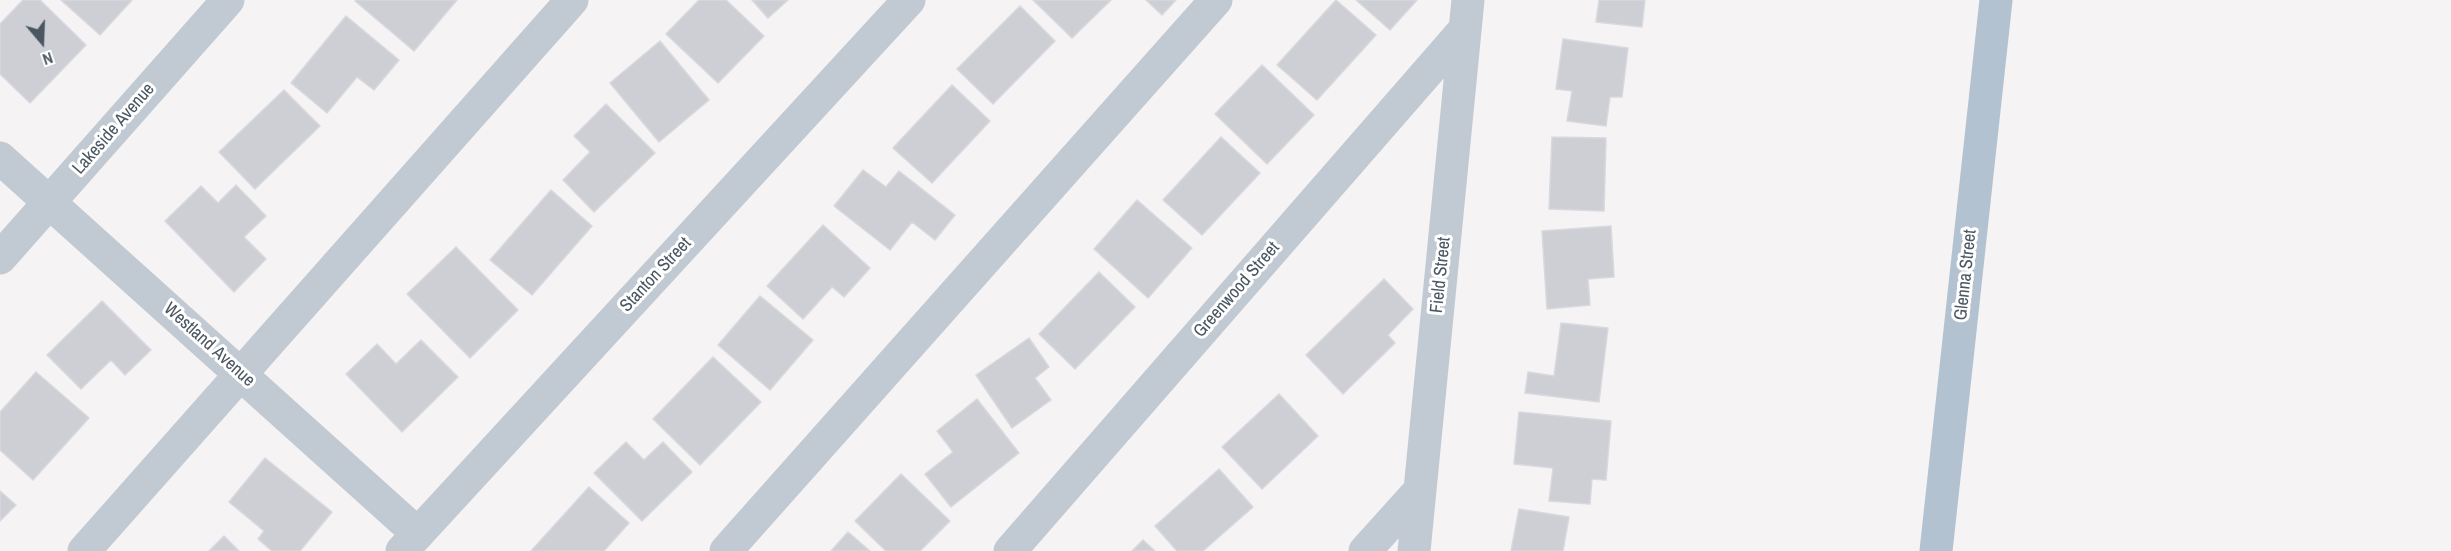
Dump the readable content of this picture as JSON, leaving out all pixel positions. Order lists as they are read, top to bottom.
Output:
{
  "streets": {
    "main road": ["Glenna Street"],
    "street": [
      "Lakeside Avenue",
      "Stanton Street",
      "Field Street",
      "Greenwood Street",
      "Westland Avenue"
    ]
  },
  "crossings": [
    ["Lakeside Avenue", "Westland Avenue"],
    ["Stanton Street", "Westland Avenue"],
    ["Field Street", "Greenwood Street"]
  ],
  "north": "bottom"
}
